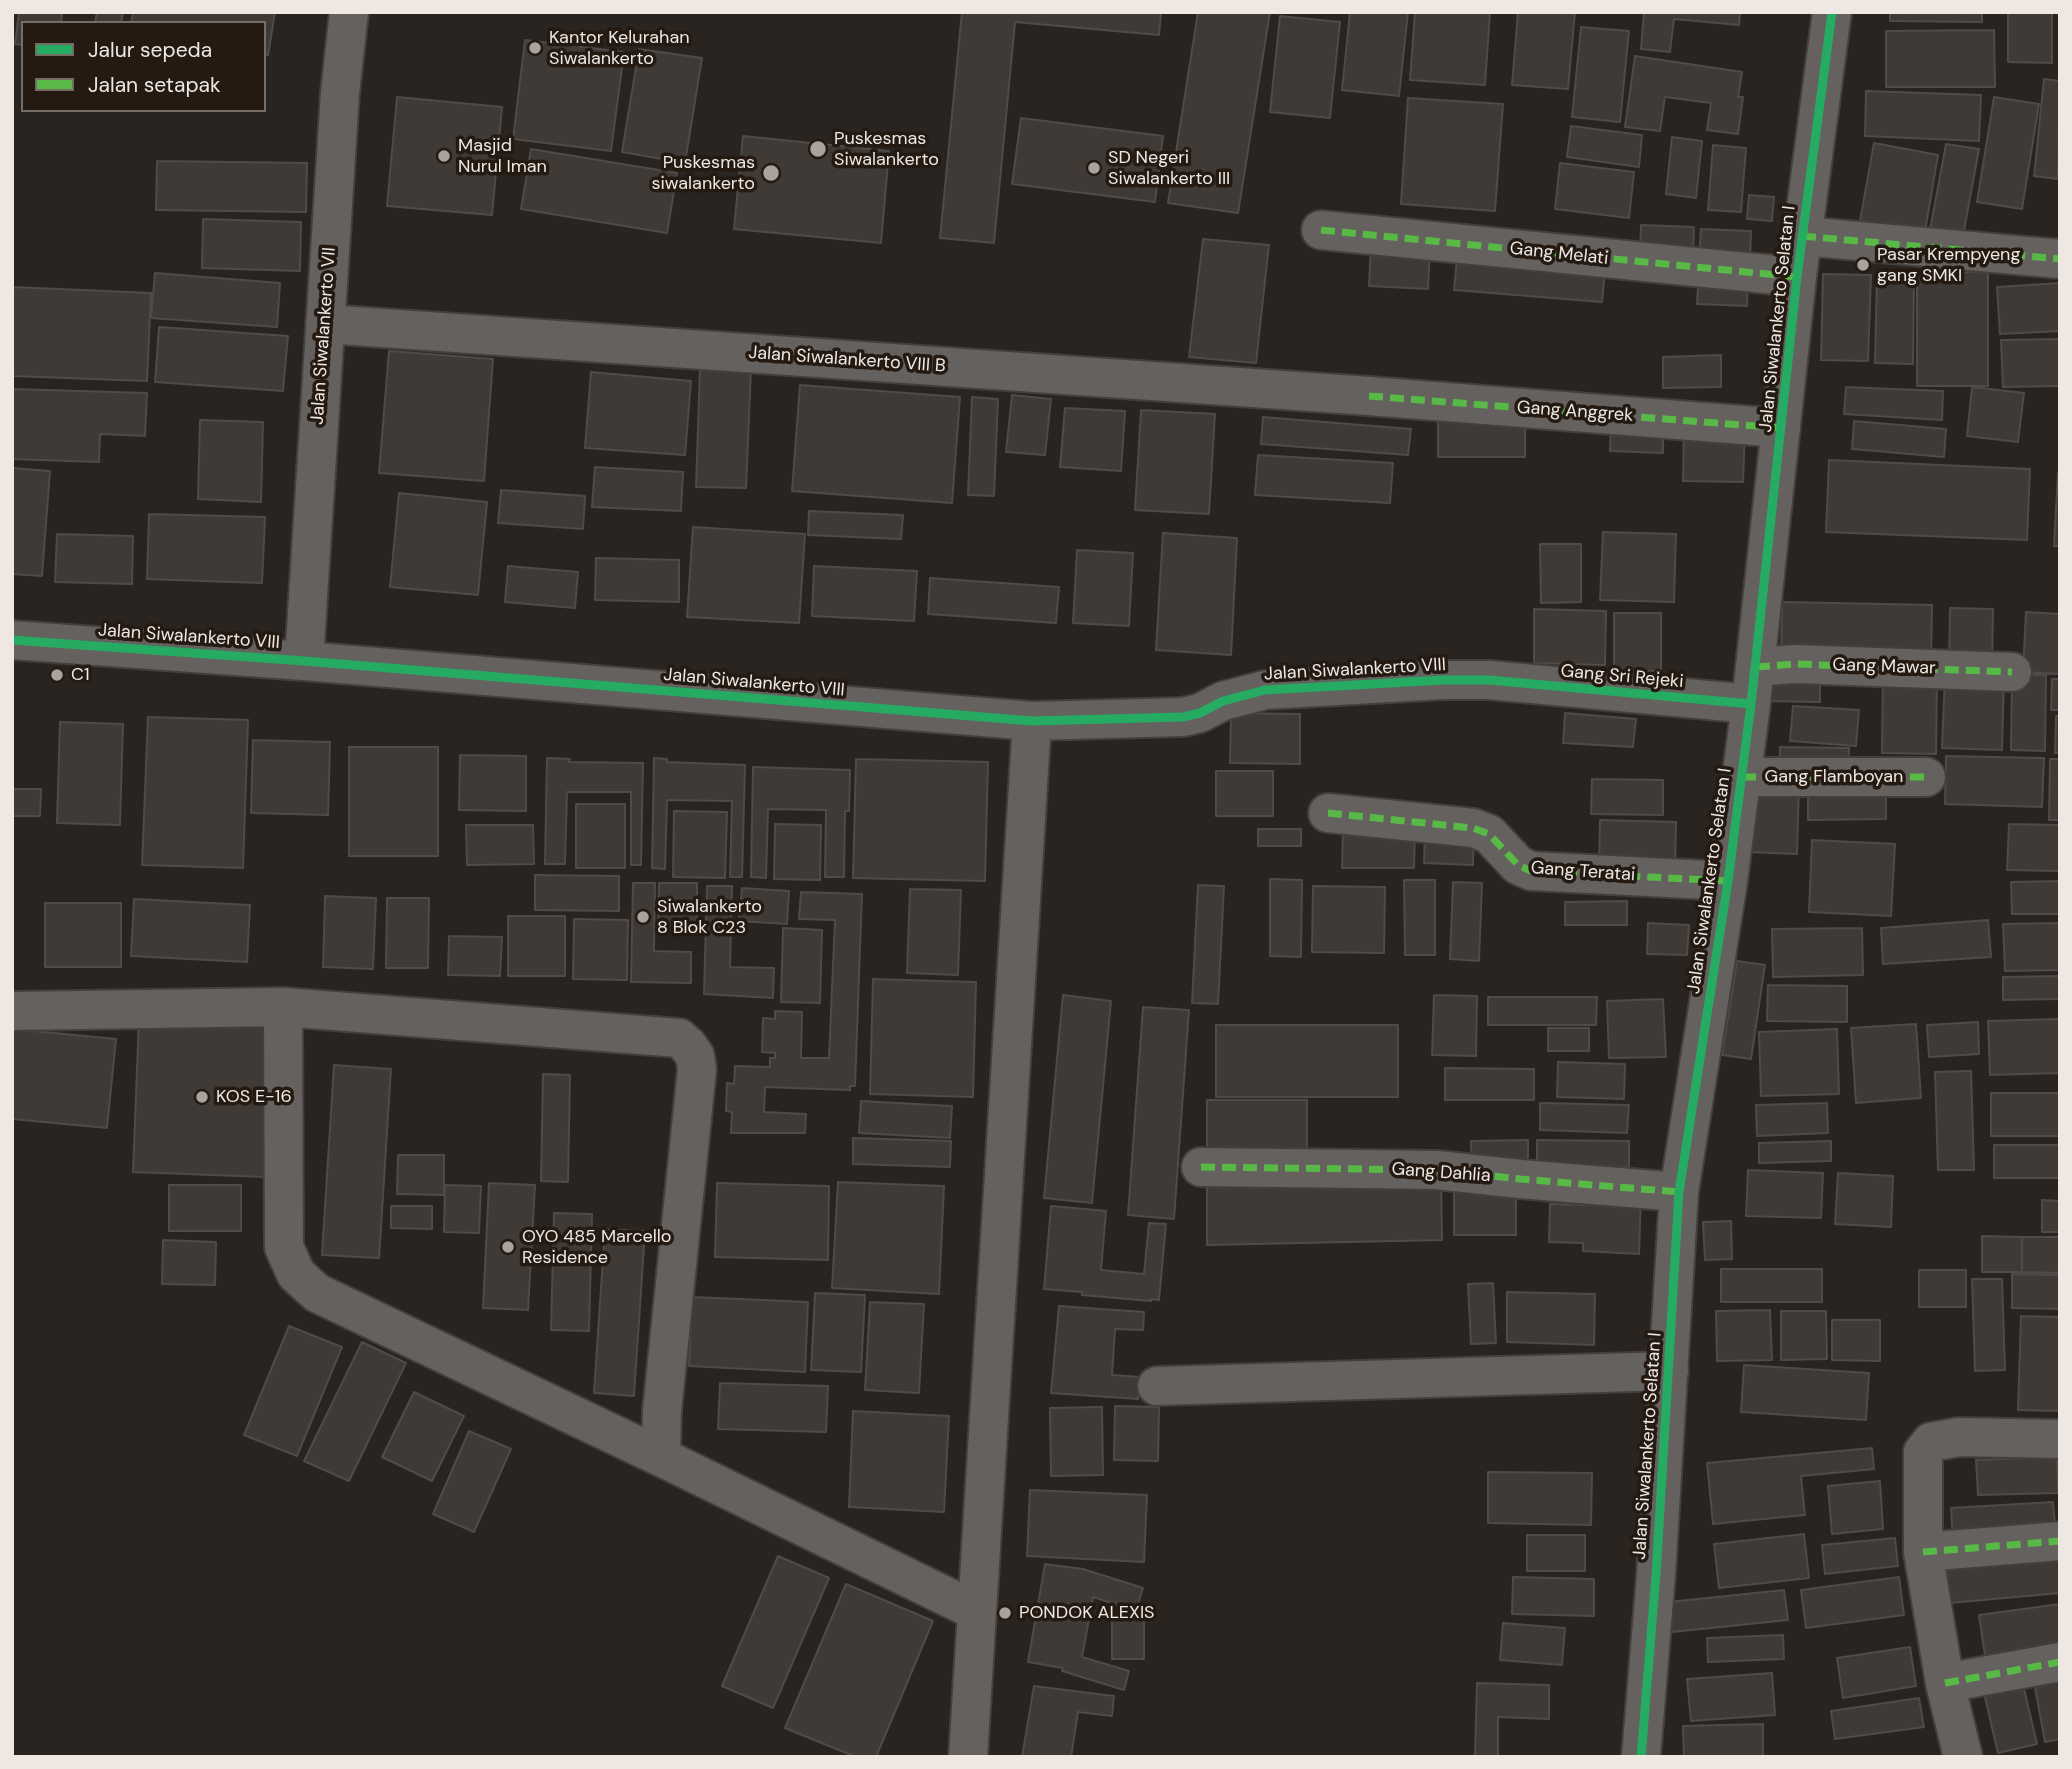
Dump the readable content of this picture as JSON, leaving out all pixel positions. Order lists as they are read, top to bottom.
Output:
{
  "streets": {
    "street": [
      "Gang Melati",
      "Jalan Siwalankerto Selatan I",
      "Jalan Siwalankerto VII",
      "Jalan Siwalankerto VIII B",
      "Gang Anggrek",
      "Jalan Siwalankerto VIII",
      "Gang Mawar",
      "Gang Sri Rejeki",
      "Gang Flamboyan",
      "Gang Teratai",
      "Gang Dahlia"
    ]
  },
  "crossings": [
    ["Gang Melati", "Jalan Siwalankerto Selatan I"],
    ["Jalan Siwalankerto Selatan I", "Gang Anggrek"],
    ["Jalan Siwalankerto Selatan I", "Gang Mawar"],
    ["Jalan Siwalankerto Selatan I", "Gang Sri Rejeki"],
    ["Jalan Siwalankerto Selatan I", "Gang Flamboyan"],
    ["Jalan Siwalankerto Selatan I", "Gang Teratai"],
    ["Jalan Siwalankerto Selatan I", "Gang Dahlia"],
    ["Jalan Siwalankerto VII", "Jalan Siwalankerto VIII B"],
    ["Jalan Siwalankerto VII", "Jalan Siwalankerto VIII"],
    ["Jalan Siwalankerto VIII B", "Gang Anggrek"],
    ["Jalan Siwalankerto VIII", "Gang Sri Rejeki"]
  ],
  "places": [
    "Kantor Kelurahan Siwalankerto",
    "Puskesmas Siwalankerto",
    "Masjid Nurul Iman",
    "SD Negeri Siwalankerto III",
    "Puskesmas siwalankerto",
    "Pasar Krempyeng gang SMKI",
    "C1",
    "Siwalankerto 8 Blok C23",
    "KOS E-16",
    "OYO 485 Marcello Residence",
    "PONDOK ALEXIS"
  ],
  "legend": ["Jalur sepeda", "Jalan setapak"]
}
